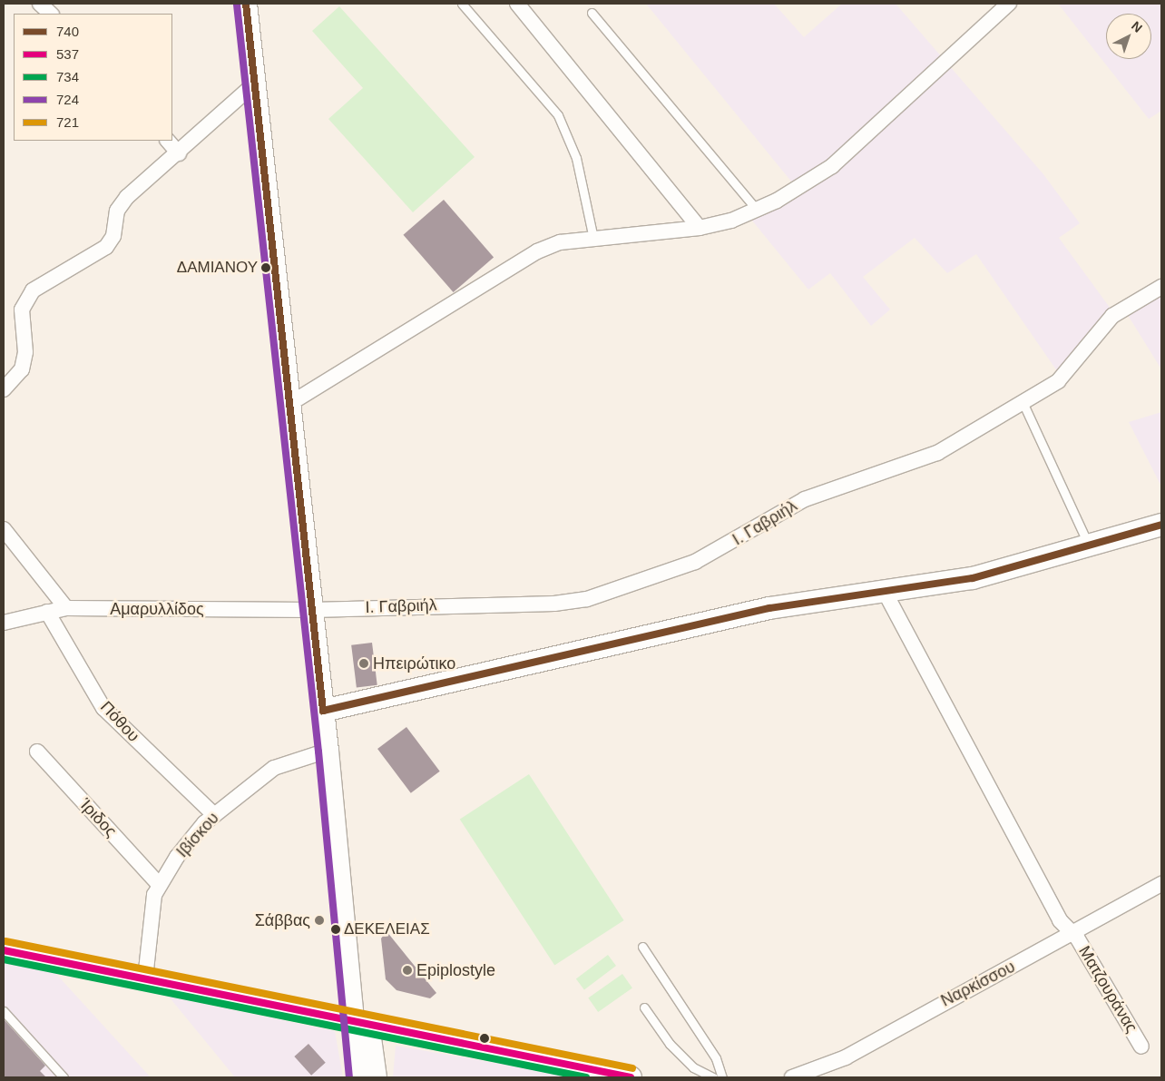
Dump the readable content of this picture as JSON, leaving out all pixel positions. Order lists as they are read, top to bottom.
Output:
{
  "streets": {
    "street": [
      "Ι. Γαβριήλ",
      "Αμαρυλλίδος",
      "Πόθου",
      "Ίριδος",
      "Ιβίσκου",
      "Ναρκίσσου",
      "Ματζουράνας"
    ]
  },
  "crossings": [
    ["Ι. Γαβριήλ", "Αμαρυλλίδος"],
    ["Αμαρυλλίδος", "Πόθου"],
    ["Πόθου", "Ιβίσκου"],
    ["Ίριδος", "Ιβίσκου"],
    ["Ναρκίσσου", "Ματζουράνας"]
  ],
  "places": [
    "ΔΑΜΙΑΝΟΥ",
    "Ηπειρώτικο",
    "Σάββας",
    "ΔΕΚΕΛΕΙΑΣ",
    "Epiplostyle"
  ],
  "lines": [
    "transit line 740",
    "transit line 724",
    "transit line 721",
    "transit line 537",
    "transit line 734"
  ],
  "legend": [
    "740",
    "537",
    "734",
    "724",
    "721"
  ],
  "north": "top right"
}
